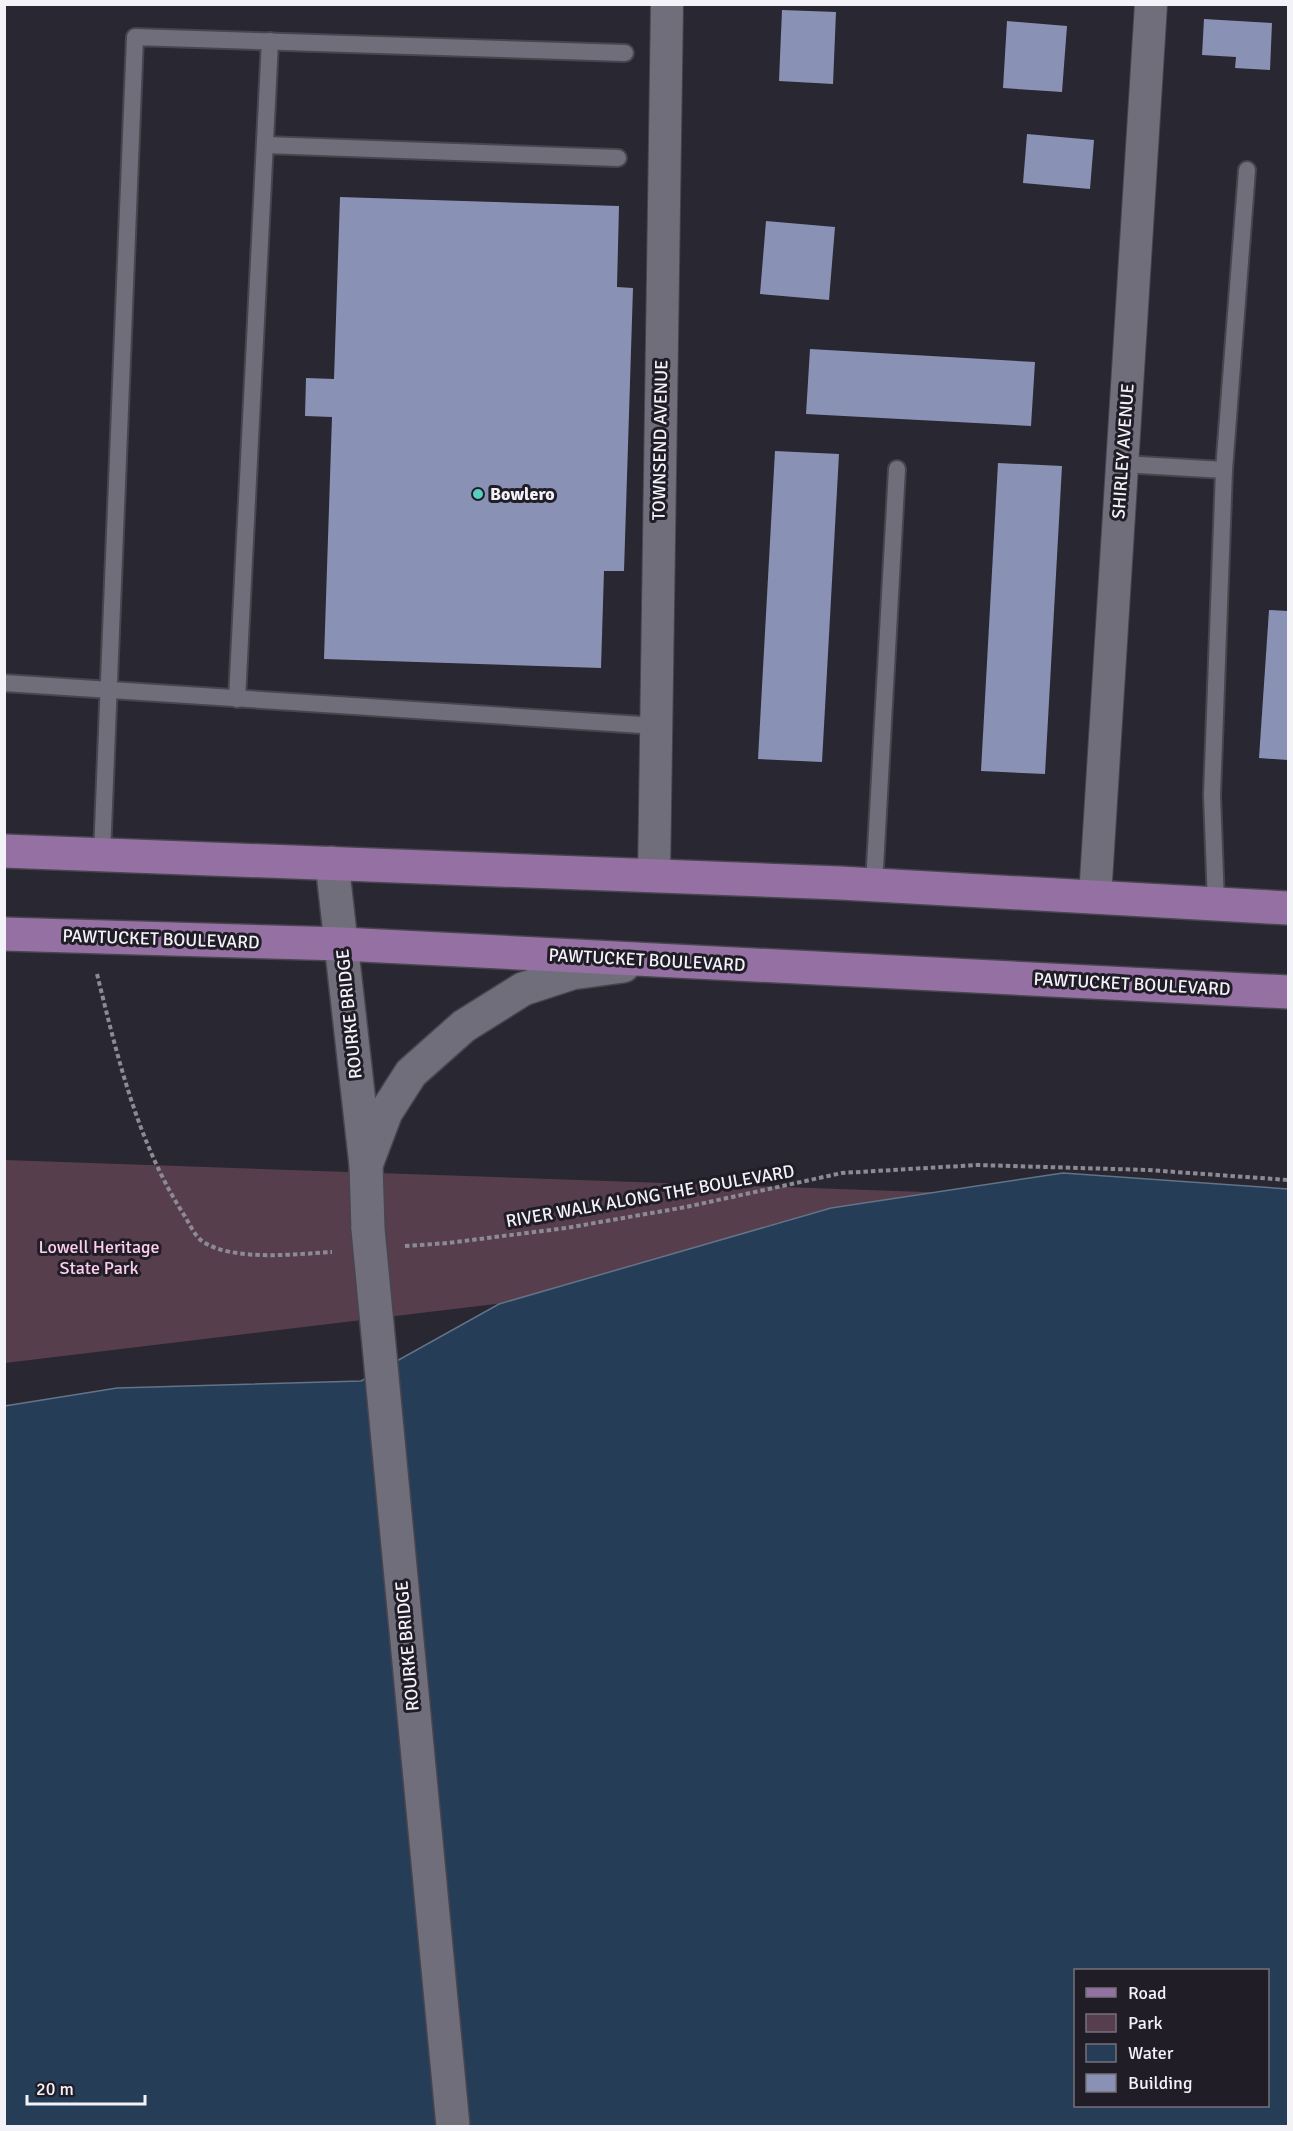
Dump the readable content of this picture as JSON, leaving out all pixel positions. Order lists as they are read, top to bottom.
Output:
{
  "streets": {
    "main road": ["PAWTUCKET BOULEVARD", "ROURKE BRIDGE"],
    "street": ["TOWNSEND AVENUE", "SHIRLEY AVENUE"],
    "path": ["RIVER WALK ALONG THE BOULEVARD"]
  },
  "crossings": [
    ["PAWTUCKET BOULEVARD", "ROURKE BRIDGE"]
  ],
  "parks": ["Lowell Heritage State Park"],
  "places": ["Bowlero"],
  "legend": [
    "Road",
    "Park",
    "Water",
    "Building"
  ],
  "scale_bar": "20 m"
}
